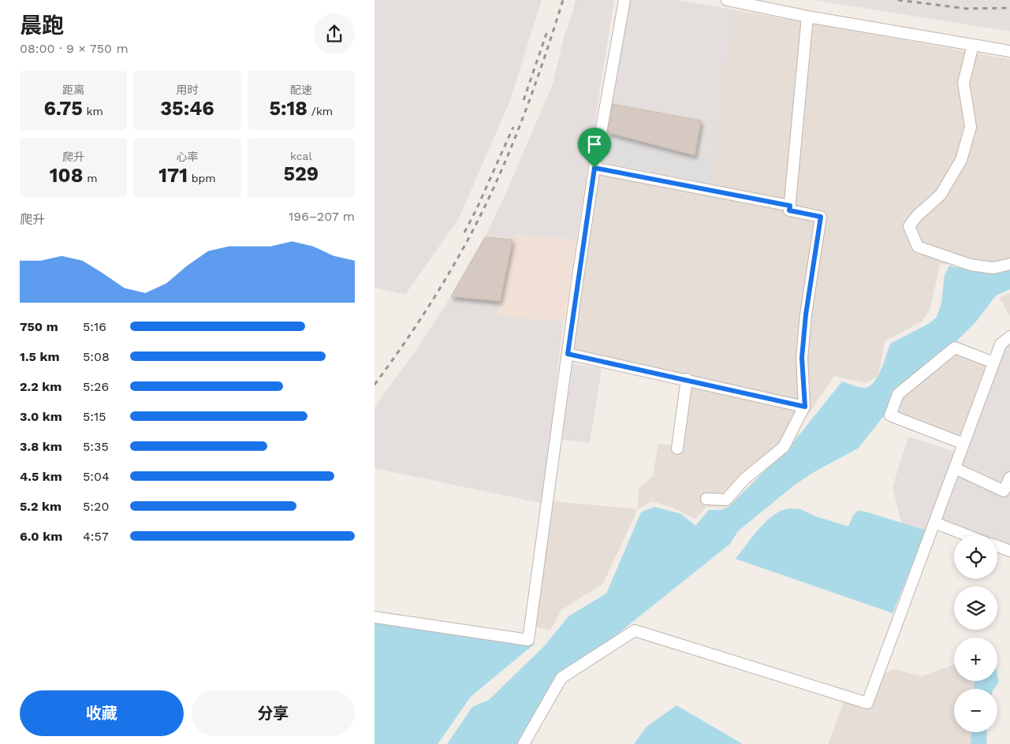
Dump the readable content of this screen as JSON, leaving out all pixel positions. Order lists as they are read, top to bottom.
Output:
{
  "page": {
    "heading": ["晨跑", "08:00 · 9 × 750 m"],
    "stats": [
      ["距离", "6.75 km"],
      ["用时", "35:46"],
      ["配速", "5:18 /km"],
      ["爬升", "108 m"],
      ["心率", "171 bpm"],
      ["kcal", "529"]
    ],
    "chart": ["爬升", "196–207 m"],
    "list": [
      {
        "name": "750 m",
        "note": "5:16"
      },
      {
        "name": "1.5 km",
        "note": "5:08"
      },
      {
        "name": "2.2 km",
        "note": "5:26"
      },
      {
        "name": "3.0 km",
        "note": "5:15"
      },
      {
        "name": "3.8 km",
        "note": "5:35"
      },
      {
        "name": "4.5 km",
        "note": "5:04"
      },
      {
        "name": "5.2 km",
        "note": "5:20"
      },
      {
        "name": "6.0 km",
        "note": "4:57"
      }
    ],
    "map_buttons": ["+", "−"],
    "buttons": ["收藏", "分享"]
  }
}
